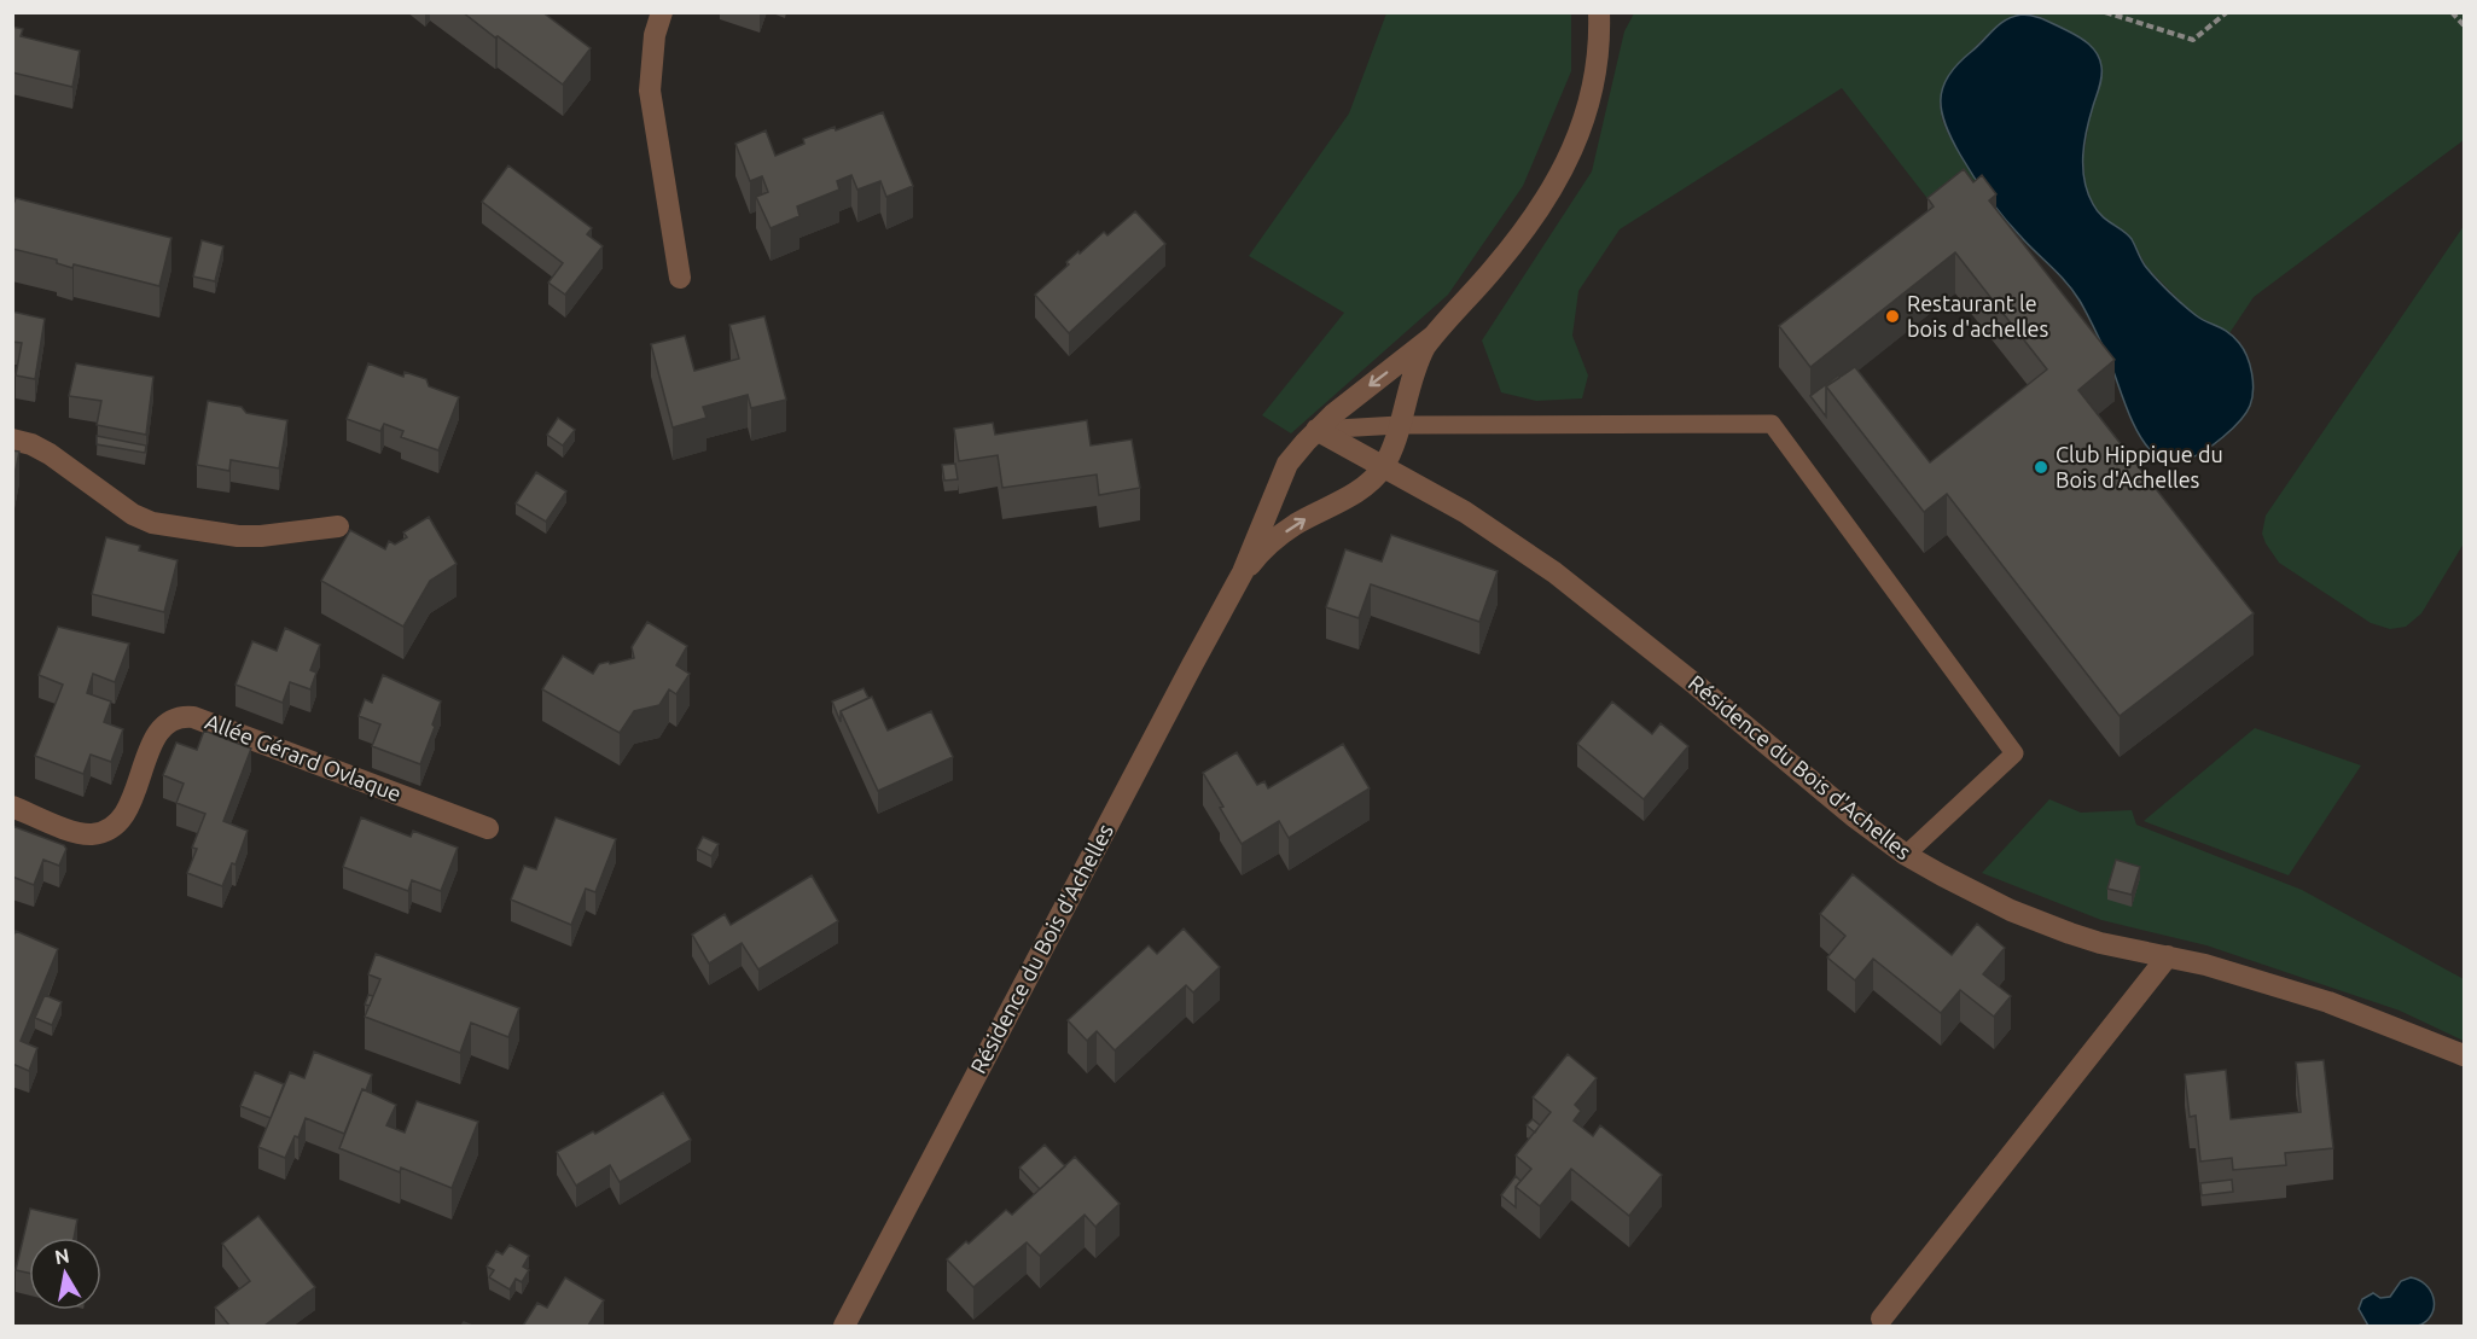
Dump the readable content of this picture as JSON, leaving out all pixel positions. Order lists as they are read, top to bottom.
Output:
{
  "streets": {
    "street": ["Allée Gérard Ovlaque", "Résidence du Bois d'Achelles"]
  },
  "places": ["Restaurant le bois d'achelles", "Club Hippique du Bois d'Achelles"],
  "north": "top"
}
